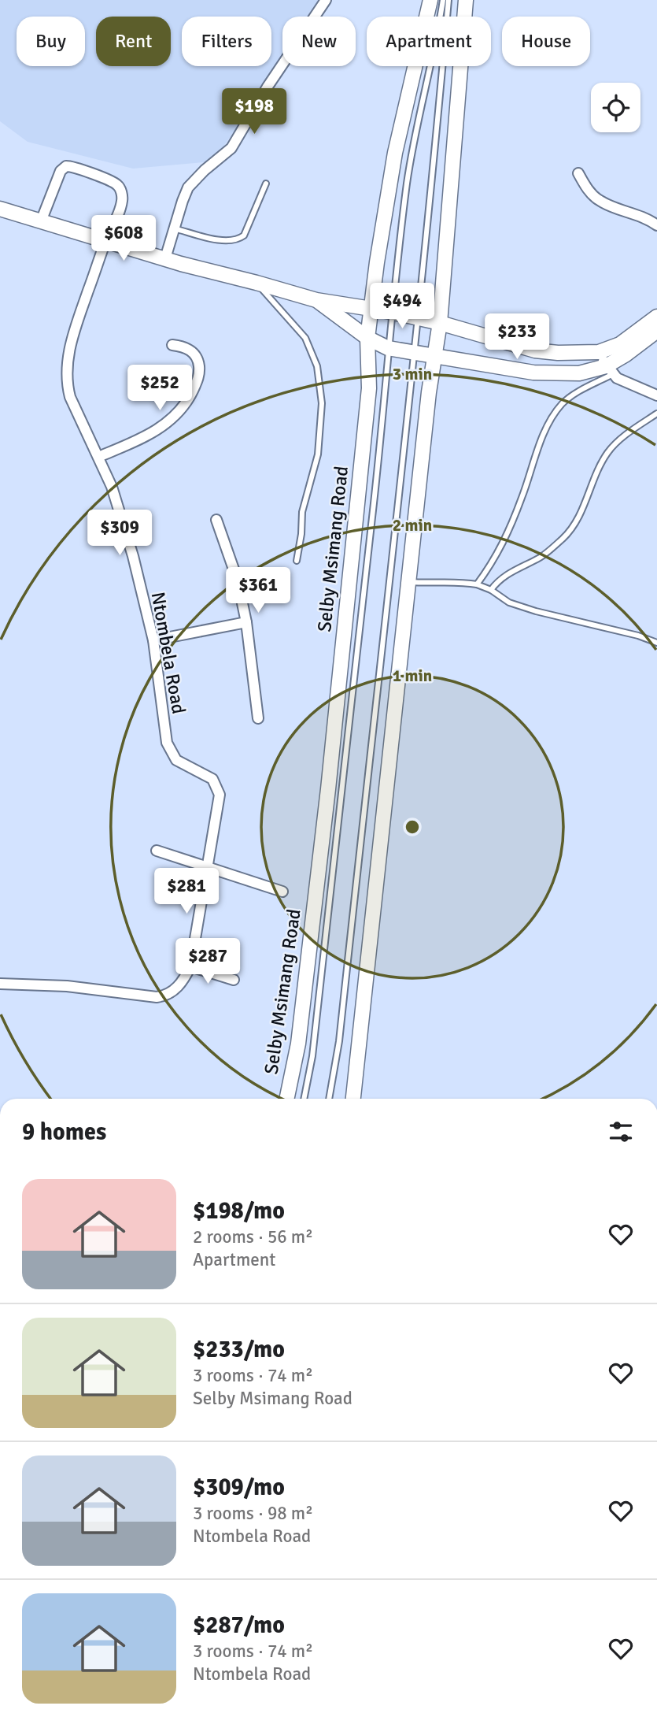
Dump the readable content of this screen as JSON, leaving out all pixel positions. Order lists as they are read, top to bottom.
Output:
{
  "streets": {
    "main road": ["Selby Msimang Road"],
    "street": ["Ntombela Road"]
  },
  "page": {
    "chip": [
      "Buy",
      "Rent",
      "Filters",
      "New",
      "Apartment",
      "House"
    ],
    "price": [
      "$198",
      "$608",
      "$494",
      "$233",
      "$252",
      "$309",
      "$361",
      "$281",
      "$287"
    ],
    "heading": "9 homes",
    "list": [
      {
        "name": "$198/mo",
        "note": "2 rooms · 56 m² · Apartment"
      },
      {
        "name": "$233/mo",
        "note": "3 rooms · 74 m² · Selby Msimang Road"
      },
      {
        "name": "$309/mo",
        "note": "3 rooms · 98 m² · Ntombela Road"
      },
      {
        "name": "$287/mo",
        "note": "3 rooms · 74 m² · Ntombela Road"
      }
    ]
  },
  "rings": ["3 min", "2 min", "1 min"]
}
